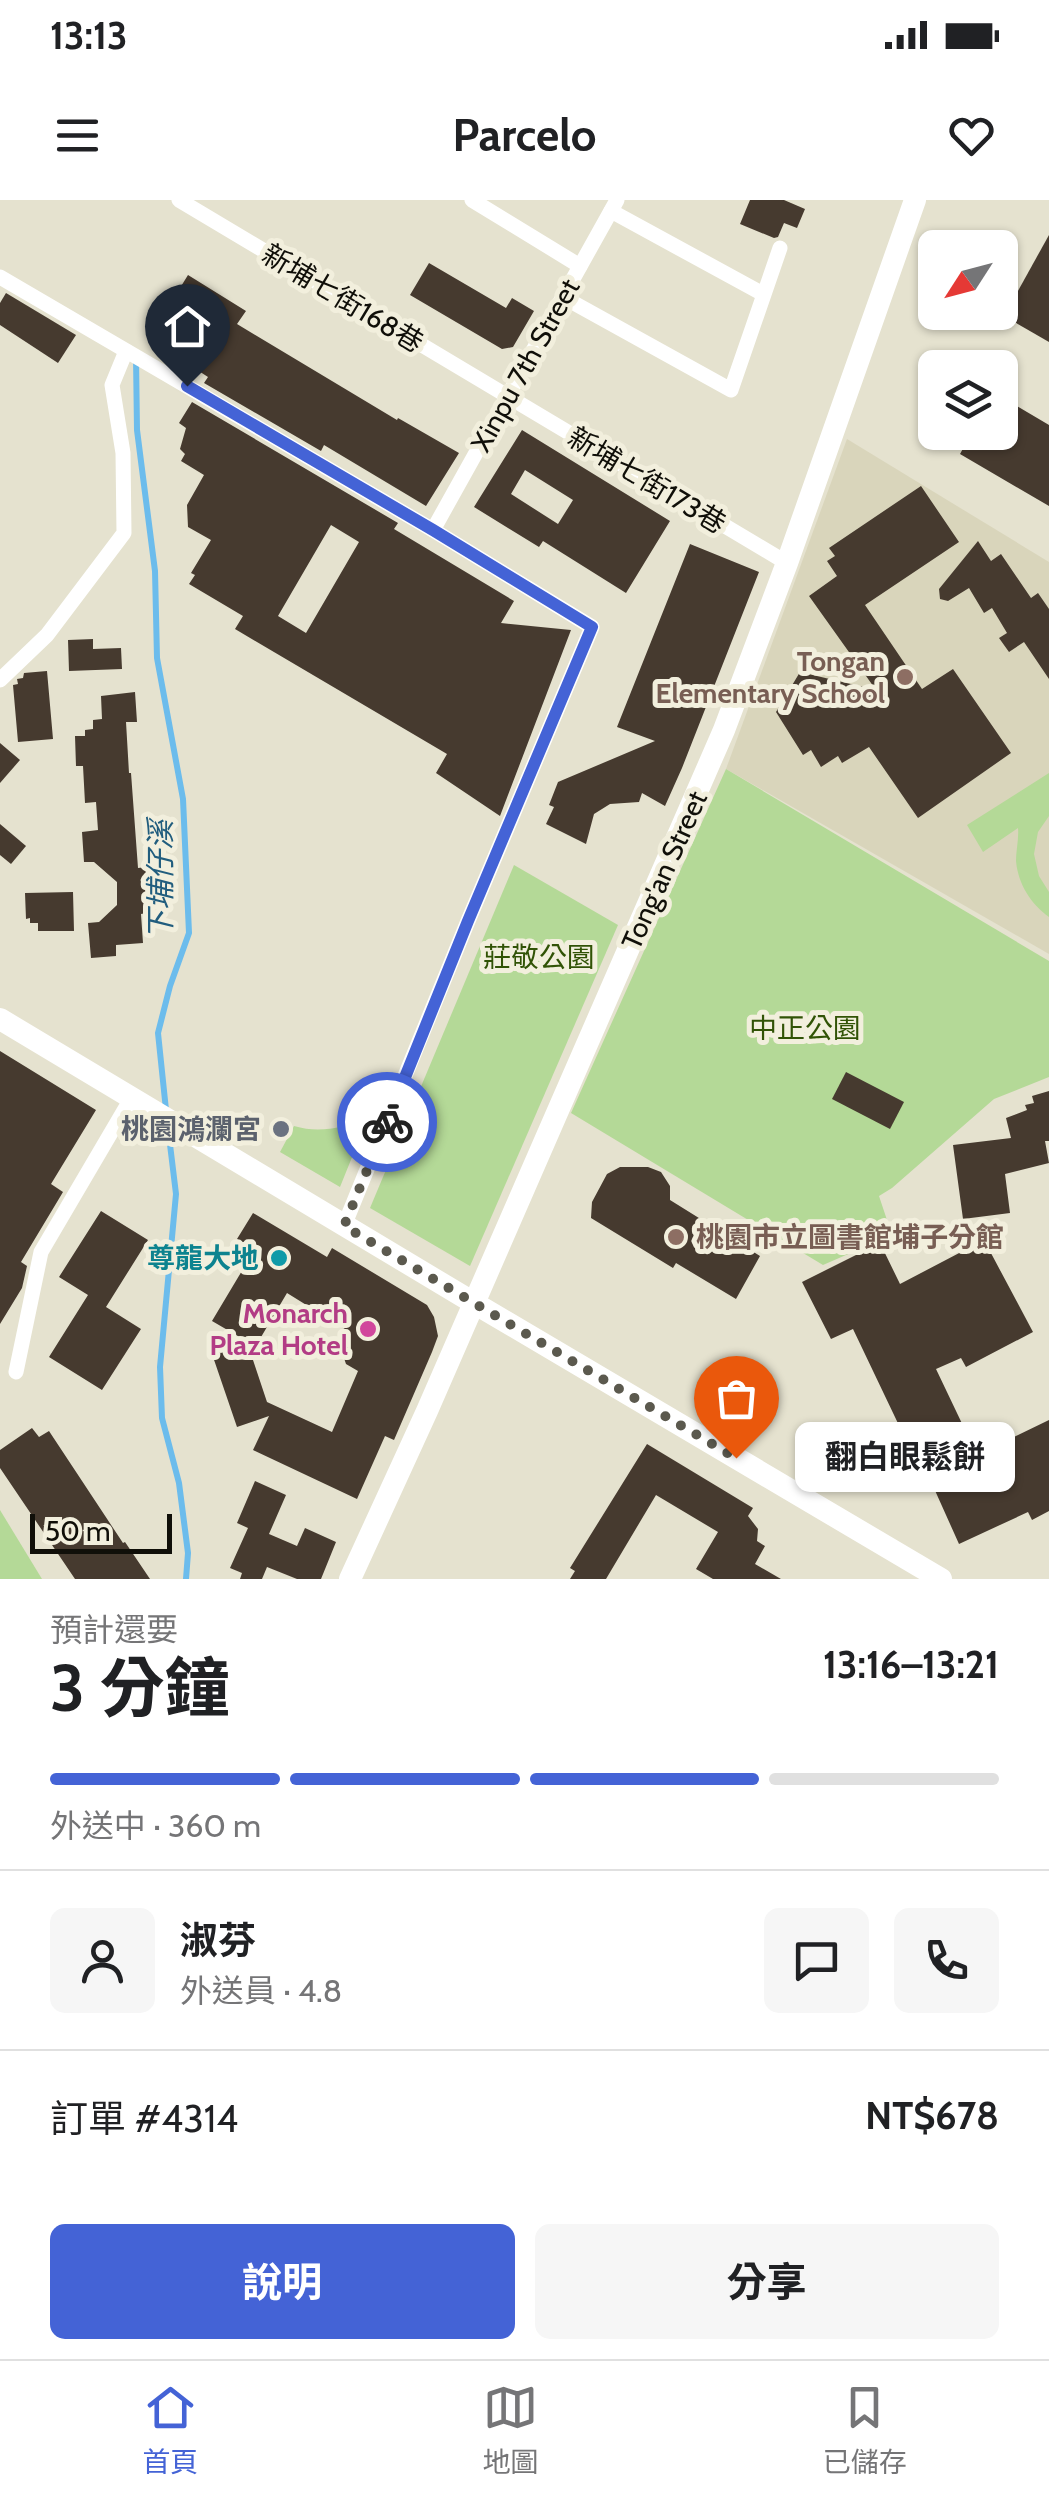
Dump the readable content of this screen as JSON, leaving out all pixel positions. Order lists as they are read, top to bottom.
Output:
{
  "streets": {
    "street": [
      "新埔七街168巷",
      "Xinpu 7th Street",
      "新埔七街173巷",
      "Tong'an Street"
    ]
  },
  "crossings": [
    ["新埔七街168巷", "Xinpu 7th Street"],
    ["新埔七街168巷", "新埔七街173巷"],
    ["Xinpu 7th Street", "新埔七街173巷"],
    ["新埔七街173巷", "Tong'an Street"]
  ],
  "water": ["下埔仔溪"],
  "parks": ["莊敬公園", "中正公園"],
  "places": [
    "Tongan Elementary School",
    "桃園鴻瀾宮",
    "桃園市立圖書館埔子分館",
    "尊龍大地",
    "Monarch Plaza Hotel",
    "翻白眼鬆餅"
  ],
  "scale_bar": "50 m",
  "north": "bottom left",
  "page": {
    "status": "13:13",
    "header": "Parcelo",
    "bubble": "翻白眼鬆餅",
    "scale": "50 m",
    "heading": ["3 分鐘", "預計還要", "13:16–13:21"],
    "panel": [
      "淑芬",
      "外送員 · 4.8",
      "訂單 #4314",
      "NT$678"
    ],
    "bar": "外送中 · 360 m",
    "buttons": ["說明", "分享"],
    "tabs": ["首頁", "地圖", "已儲存"]
  }
}
